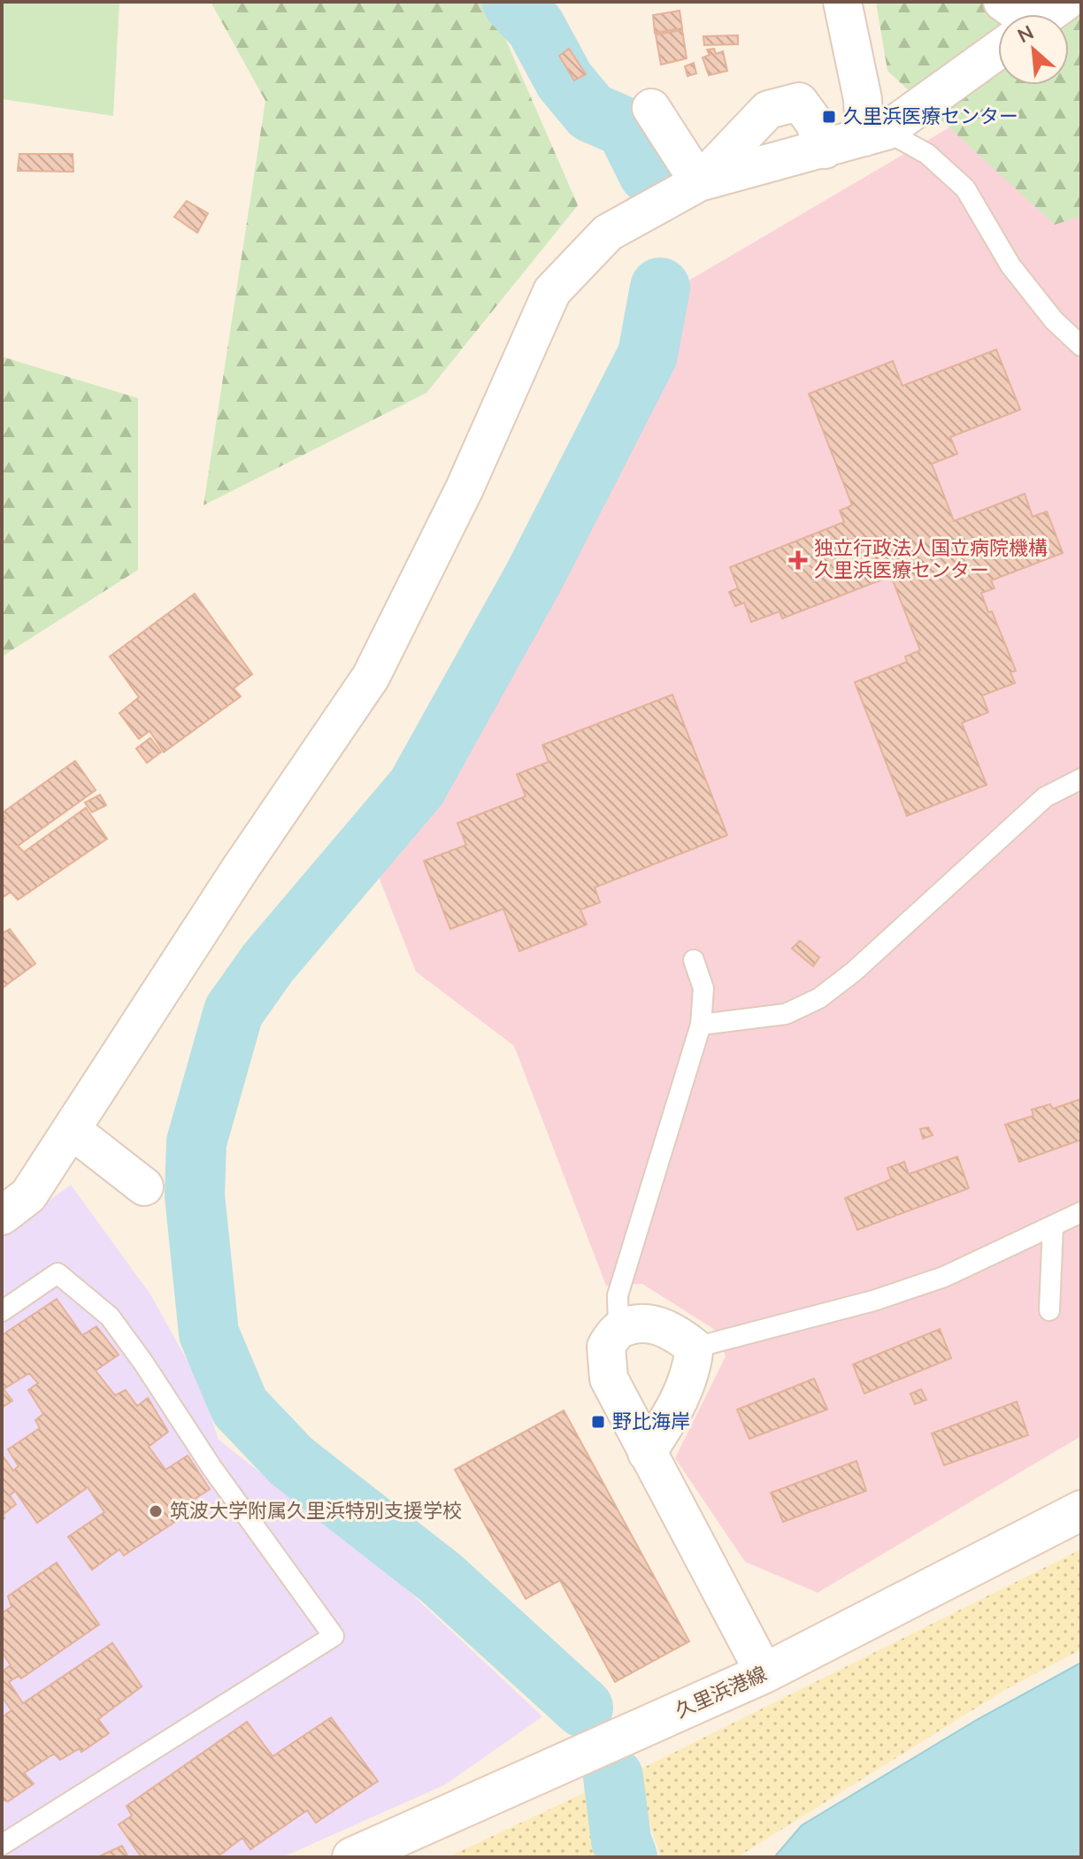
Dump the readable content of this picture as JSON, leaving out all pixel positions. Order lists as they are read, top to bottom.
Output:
{
  "streets": {
    "main road": ["久里浜港線"]
  },
  "places": {
    "transit": ["久里浜医療センター", "野比海岸"],
    "health": ["独立行政法人国立病院機構 久里浜医療センター"],
    "other": ["筑波大学附属久里浜特別支援学校"]
  },
  "north": "top left"
}
